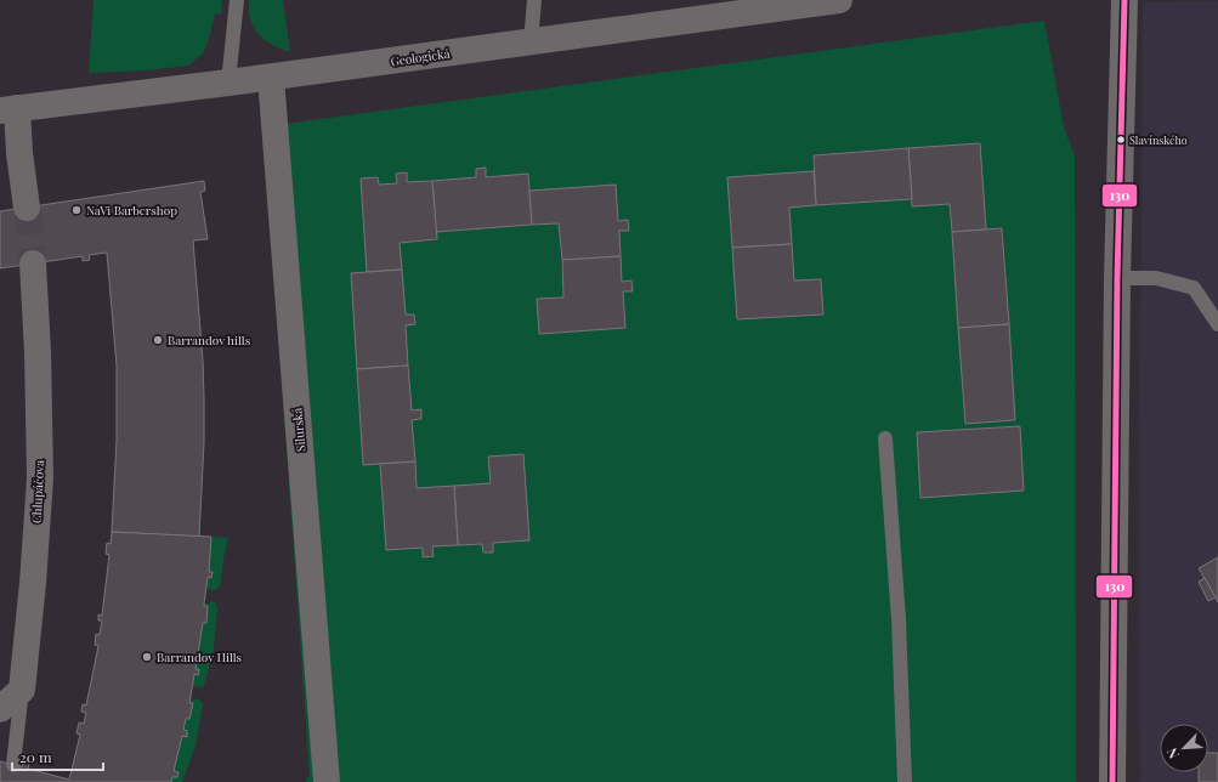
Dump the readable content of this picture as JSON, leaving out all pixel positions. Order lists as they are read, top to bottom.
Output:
{
  "streets": {
    "street": ["Geologická", "Silurská", "Chlupáčova"]
  },
  "crossings": [
    ["Geologická", "Silurská"]
  ],
  "places": [
    "Slavínského",
    "NaVi Barbershop",
    "Barrandov hills",
    "Barrandov Hills"
  ],
  "lines": ["transit line 130"],
  "scale_bar": "20 m",
  "north": "bottom left"
}
